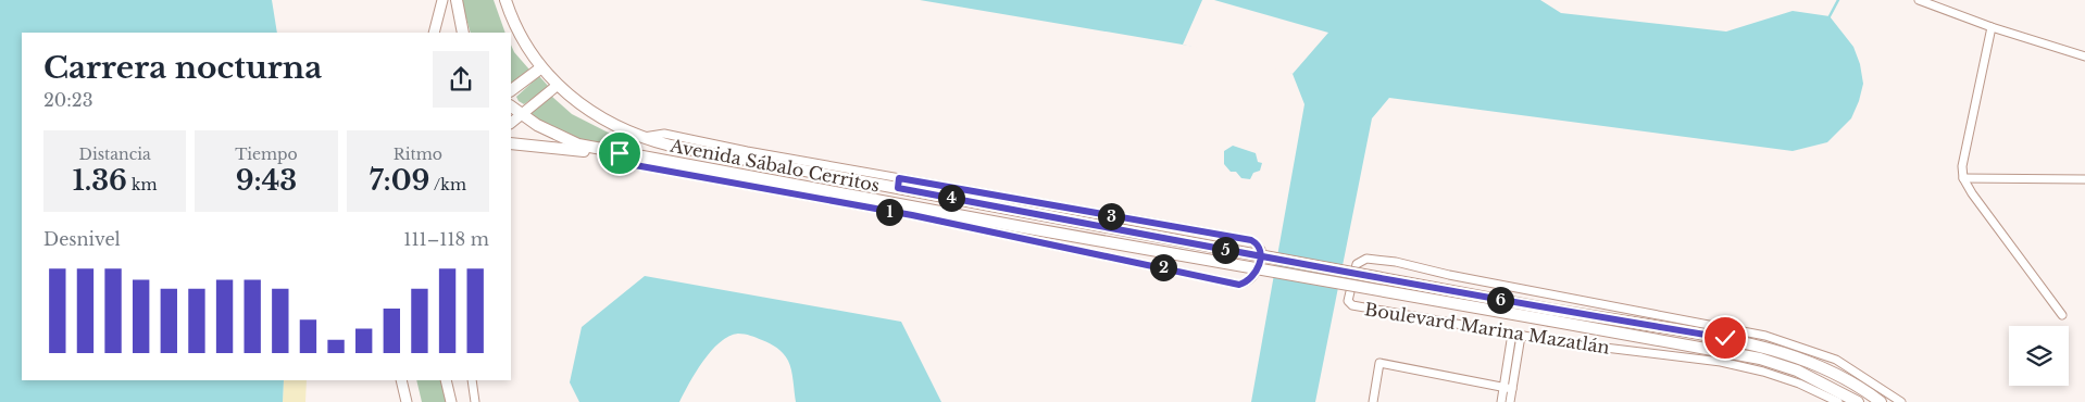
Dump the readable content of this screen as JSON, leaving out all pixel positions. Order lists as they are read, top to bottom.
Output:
{
  "streets": {
    "main road": ["Avenida Sábalo Cerritos", "Boulevard Marina Mazatlán"]
  },
  "crossings": [
    ["Avenida Sábalo Cerritos", "Boulevard Marina Mazatlán"]
  ],
  "page": {
    "heading": ["Carrera nocturna", "20:23"],
    "stats": [
      ["Distancia", "1.36 km"],
      ["Tiempo", "9:43"],
      ["Ritmo", "7:09 /km"]
    ],
    "pins": [
      "4",
      "1",
      "3",
      "5",
      "2",
      "6"
    ],
    "chart": ["Desnivel", "111–118 m"]
  }
}
